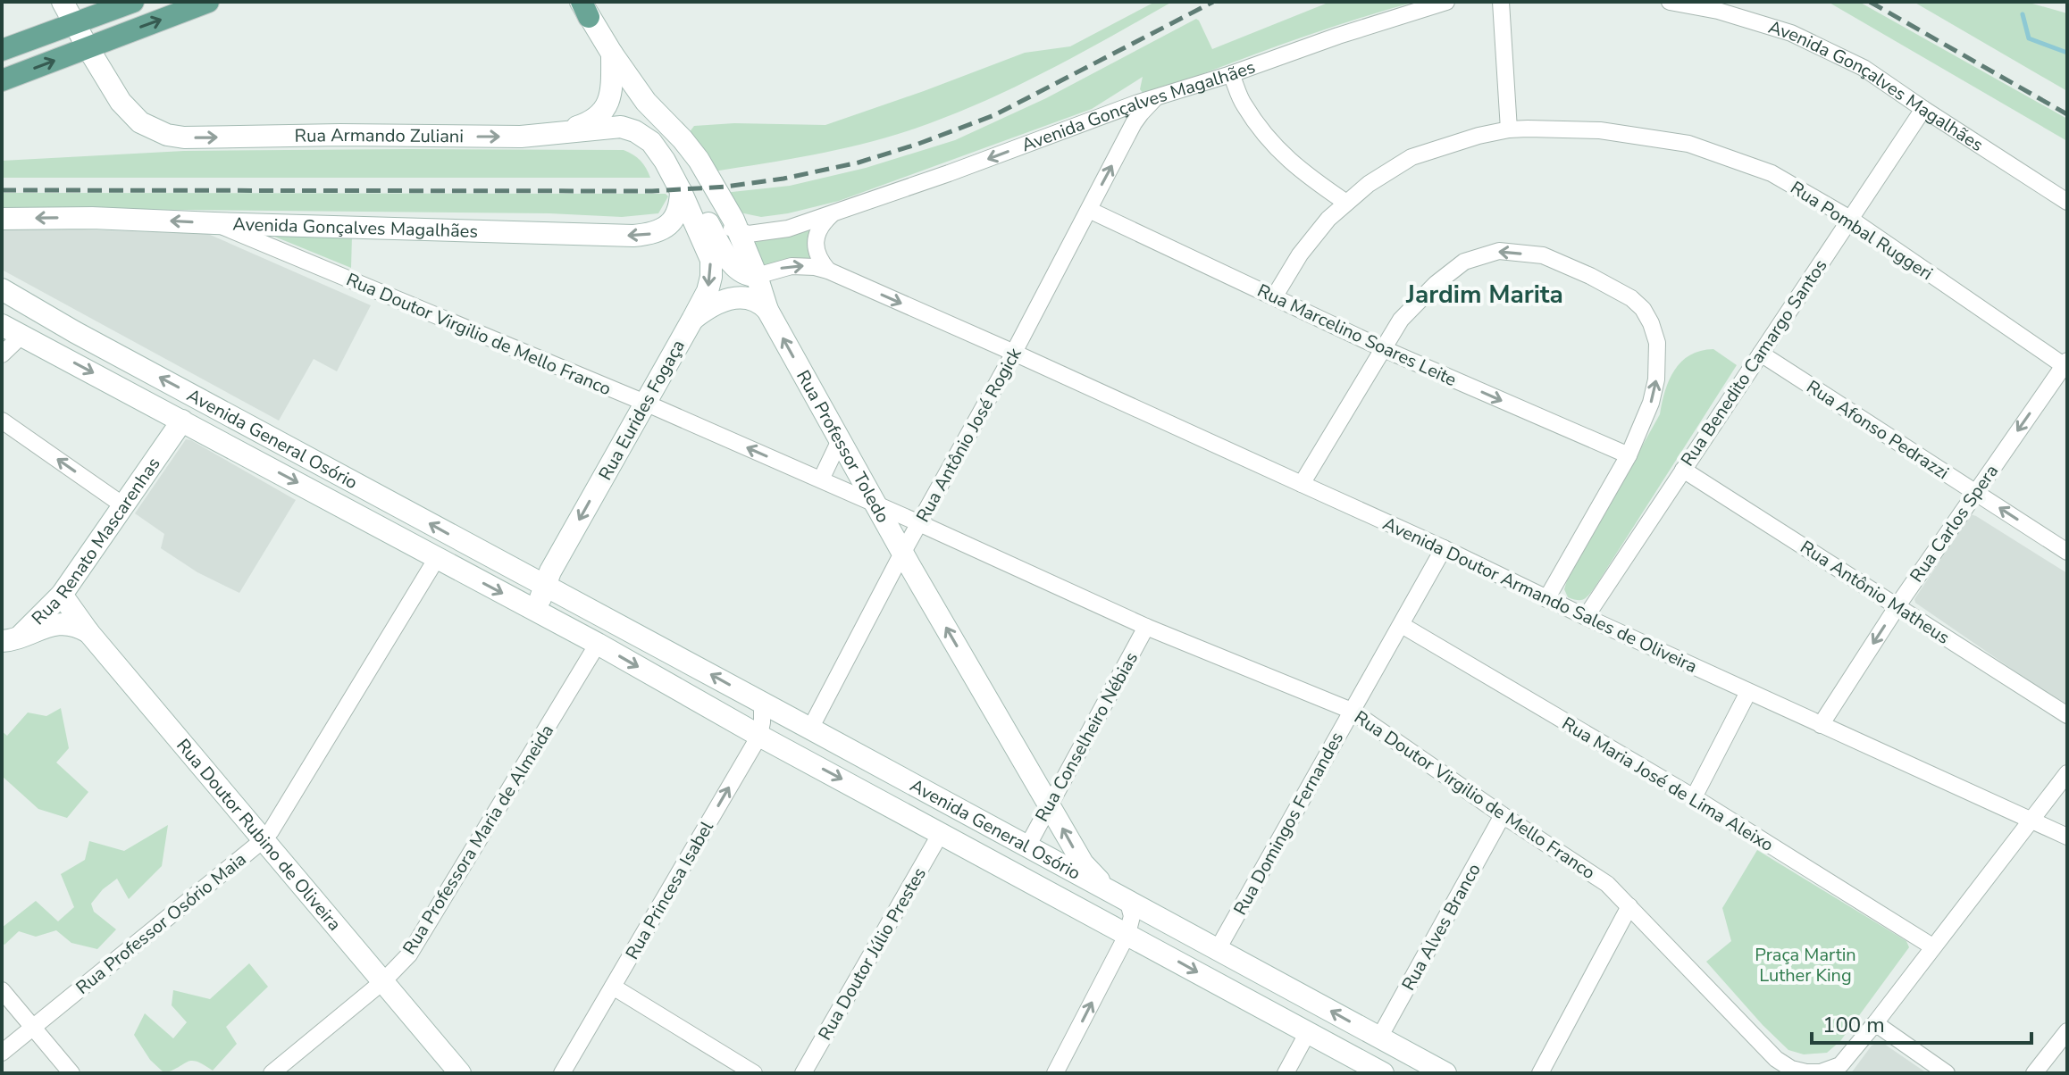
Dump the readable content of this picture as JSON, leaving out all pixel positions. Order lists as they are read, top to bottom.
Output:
{
  "streets": {
    "street": [
      "Avenida Gonçalves Magalhães",
      "Rua Armando Zuliani",
      "Rua Pombal Ruggeri",
      "Rua Doutor Virgilio de Mello Franco",
      "Rua Marcelino Soares Leite",
      "Rua Benedito Camargo Santos",
      "Rua Eurides Fogaça",
      "Rua Afonso Pedrazzi",
      "Rua Antônio José Rogick",
      "Avenida General Osório",
      "Rua Professor Toledo",
      "Rua Carlos Spera",
      "Rua Renato Mascarenhas",
      "Rua Antônio Matheus",
      "Avenida Doutor Armando Sales de Oliveira",
      "Rua Conselheiro Nébias",
      "Rua Maria José de Lima Aleixo",
      "Rua Domingos Fernandes",
      "Rua Doutor Rubino de Oliveira",
      "Rua Professora Maria de Almeida",
      "Rua Princesa Isabel",
      "Rua Professor Osório Maia",
      "Rua Alves Branco",
      "Rua Doutor Júlio Prestes"
    ]
  },
  "crossings": [
    ["Avenida Gonçalves Magalhães", "Rua Doutor Virgilio de Mello Franco"],
    ["Avenida Gonçalves Magalhães", "Rua Benedito Camargo Santos"],
    ["Avenida Gonçalves Magalhães", "Rua Eurides Fogaça"],
    ["Avenida Gonçalves Magalhães", "Rua Antônio José Rogick"],
    ["Avenida Gonçalves Magalhães", "Rua Professor Toledo"],
    ["Rua Armando Zuliani", "Rua Professor Toledo"],
    ["Rua Pombal Ruggeri", "Rua Marcelino Soares Leite"],
    ["Rua Pombal Ruggeri", "Rua Benedito Camargo Santos"],
    ["Rua Pombal Ruggeri", "Rua Carlos Spera"],
    ["Rua Doutor Virgilio de Mello Franco", "Rua Eurides Fogaça"],
    ["Rua Doutor Virgilio de Mello Franco", "Rua Antônio José Rogick"],
    ["Rua Doutor Virgilio de Mello Franco", "Rua Professor Toledo"],
    ["Rua Doutor Virgilio de Mello Franco", "Rua Conselheiro Nébias"],
    ["Rua Doutor Virgilio de Mello Franco", "Rua Domingos Fernandes"],
    ["Rua Doutor Virgilio de Mello Franco", "Rua Alves Branco"],
    ["Rua Marcelino Soares Leite", "Rua Antônio José Rogick"],
    ["Rua Benedito Camargo Santos", "Rua Afonso Pedrazzi"],
    ["Rua Benedito Camargo Santos", "Rua Antônio Matheus"],
    ["Rua Benedito Camargo Santos", "Avenida Doutor Armando Sales de Oliveira"],
    ["Rua Eurides Fogaça", "Avenida General Osório"],
    ["Rua Afonso Pedrazzi", "Rua Carlos Spera"],
    ["Rua Antônio José Rogick", "Avenida General Osório"],
    ["Rua Antônio José Rogick", "Rua Professor Toledo"],
    ["Rua Antônio José Rogick", "Avenida Doutor Armando Sales de Oliveira"],
    ["Avenida General Osório", "Rua Professor Toledo"],
    ["Avenida General Osório", "Rua Renato Mascarenhas"],
    ["Avenida General Osório", "Rua Conselheiro Nébias"],
    ["Avenida General Osório", "Rua Domingos Fernandes"],
    ["Avenida General Osório", "Rua Professora Maria de Almeida"],
    ["Avenida General Osório", "Rua Princesa Isabel"],
    ["Avenida General Osório", "Rua Professor Osório Maia"],
    ["Avenida General Osório", "Rua Alves Branco"],
    ["Avenida General Osório", "Rua Doutor Júlio Prestes"],
    ["Rua Professor Toledo", "Avenida Doutor Armando Sales de Oliveira"],
    ["Rua Professor Toledo", "Rua Conselheiro Nébias"],
    ["Rua Carlos Spera", "Rua Antônio Matheus"],
    ["Rua Carlos Spera", "Avenida Doutor Armando Sales de Oliveira"],
    ["Rua Renato Mascarenhas", "Rua Doutor Rubino de Oliveira"],
    ["Avenida Doutor Armando Sales de Oliveira", "Rua Domingos Fernandes"],
    ["Rua Maria José de Lima Aleixo", "Rua Domingos Fernandes"],
    ["Rua Doutor Rubino de Oliveira", "Rua Professora Maria de Almeida"],
    ["Rua Doutor Rubino de Oliveira", "Rua Professor Osório Maia"]
  ],
  "one_way": [
    "Avenida Gonçalves Magalhães",
    "Rua Armando Zuliani",
    "Rua Marcelino Soares Leite",
    "Rua Eurides Fogaça",
    "Rua Professor Toledo",
    "Rua Carlos Spera",
    "Rua Princesa Isabel"
  ],
  "districts": ["Jardim Marita"],
  "parks": ["Praça Martin Luther King"],
  "scale_bar": "100 m"
}
